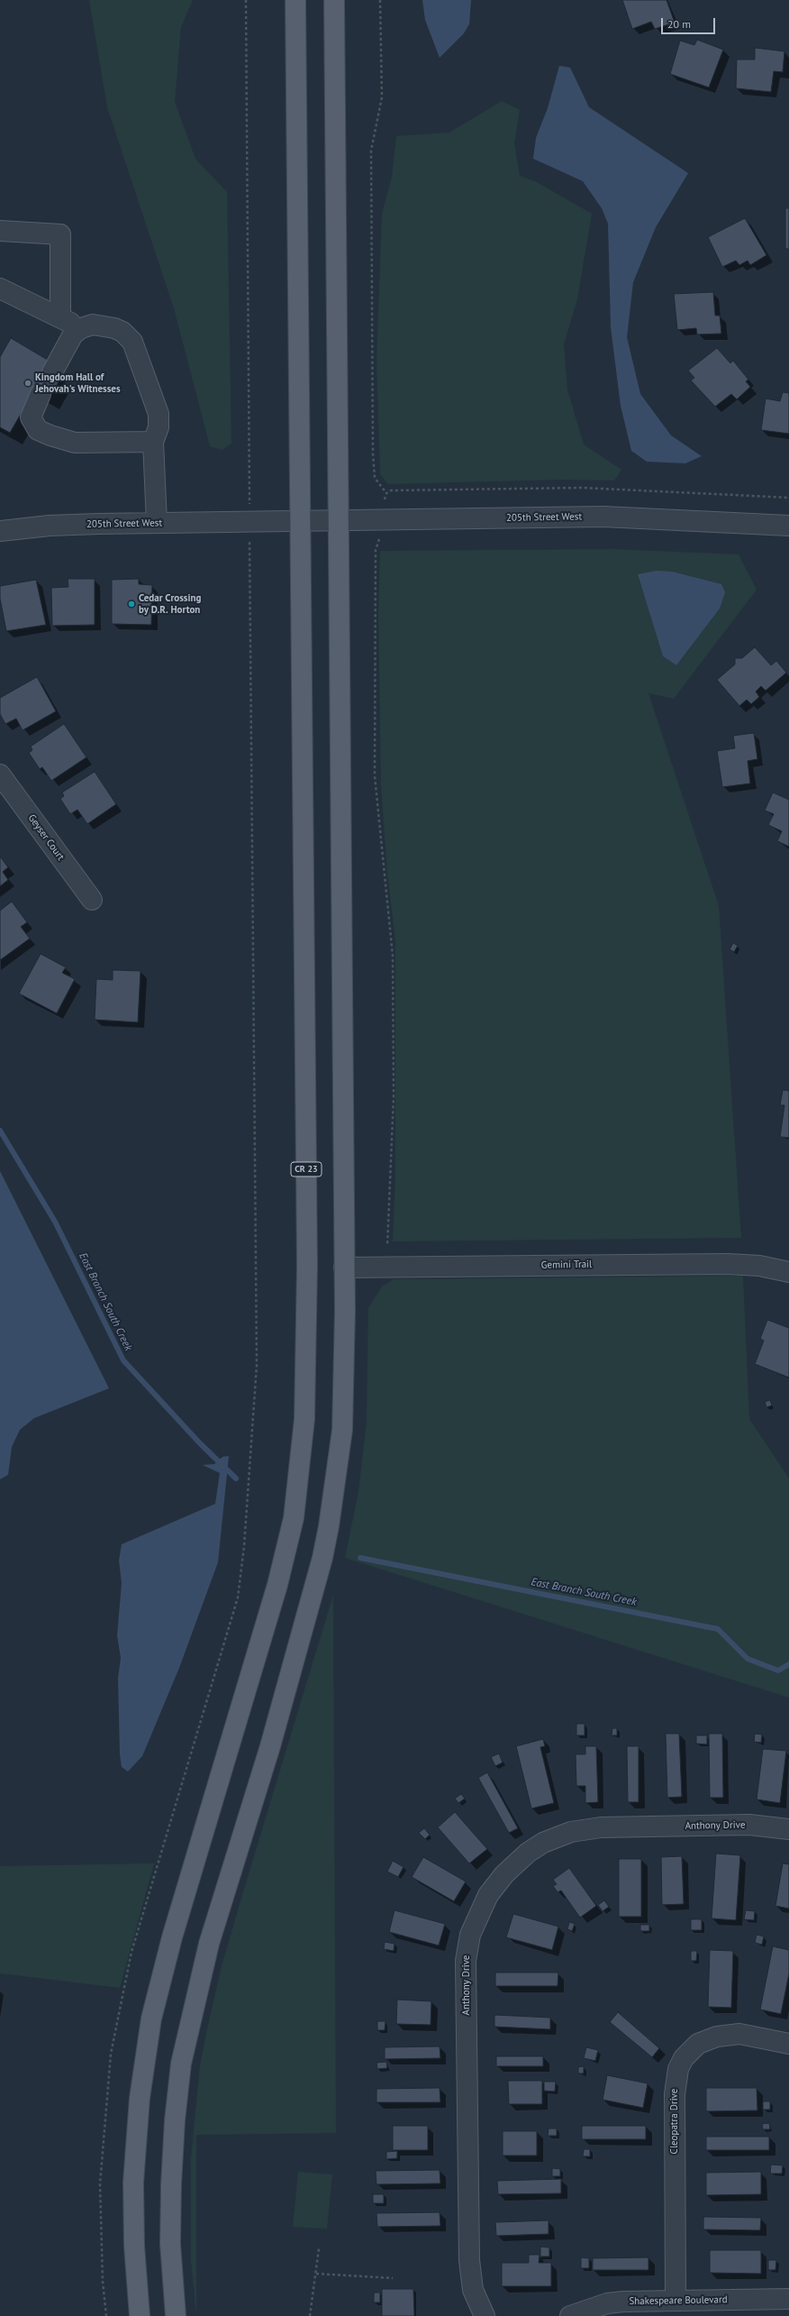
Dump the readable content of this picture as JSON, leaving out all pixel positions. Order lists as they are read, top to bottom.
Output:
{
  "streets": {
    "main road": ["CR 23"],
    "street": [
      "205th Street West",
      "Geyser Court",
      "Gemini Trail",
      "Anthony Drive",
      "Cleopatra Drive",
      "Shakespeare Boulevard"
    ]
  },
  "crossings": [
    ["205th Street West", "CR 23"],
    ["Cleopatra Drive", "Shakespeare Boulevard"]
  ],
  "water": ["East Branch South Creek"],
  "places": ["Kingdom Hall of Jehovah's Witnesses", "Cedar Crossing by D.R. Horton"],
  "scale_bar": "20 m"
}
